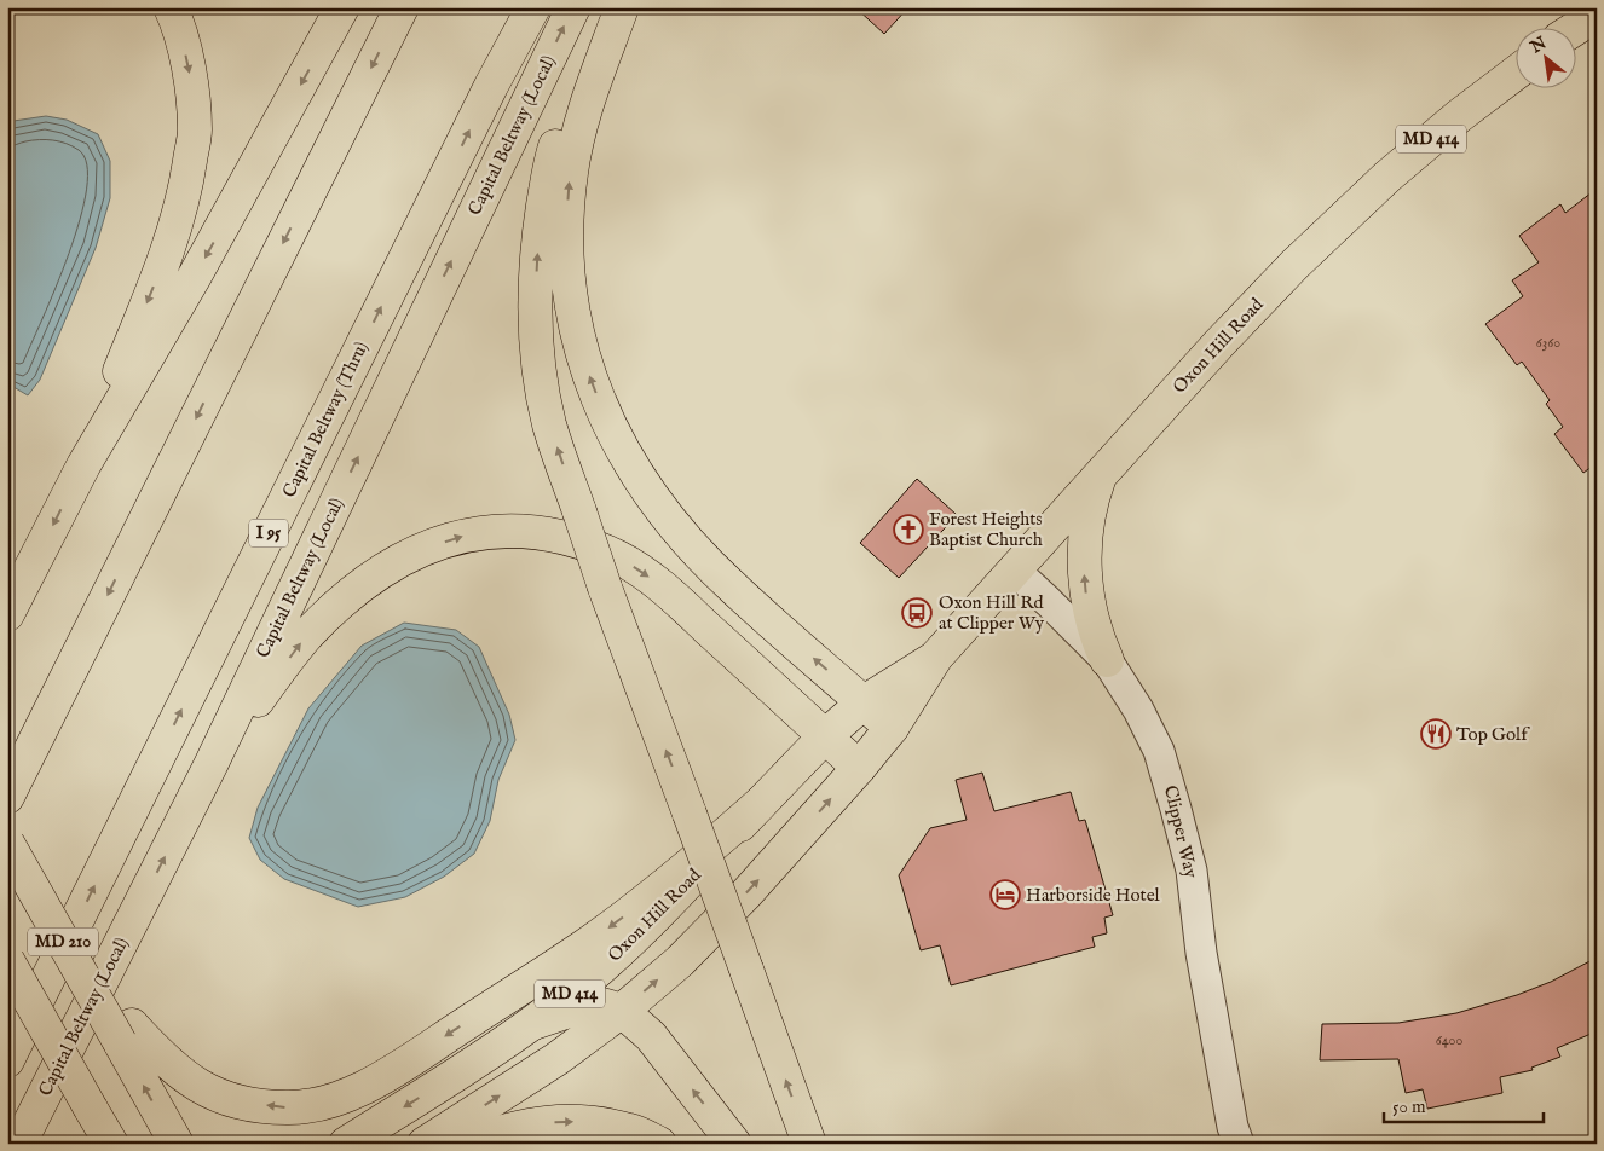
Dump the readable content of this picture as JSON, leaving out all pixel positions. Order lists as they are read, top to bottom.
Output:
{
  "streets": {
    "main road": [
      "Capital Beltway (Local)",
      "MD 414",
      "Oxon Hill Road",
      "Capital Beltway (Thru)",
      "I 95",
      "MD 210"
    ],
    "street": ["Clipper Way"]
  },
  "crossings": [
    ["Oxon Hill Road", "Clipper Way"]
  ],
  "places": {
    "church": ["Forest Heights Baptist Church"],
    "bus stop": ["Oxon Hill Rd at Clipper Wy"],
    "restaurant": ["Top Golf"],
    "hotel": ["Harborside Hotel"]
  },
  "house_numbers": ["6360", "6400"],
  "scale_bar": "50 m",
  "north": "top left"
}
